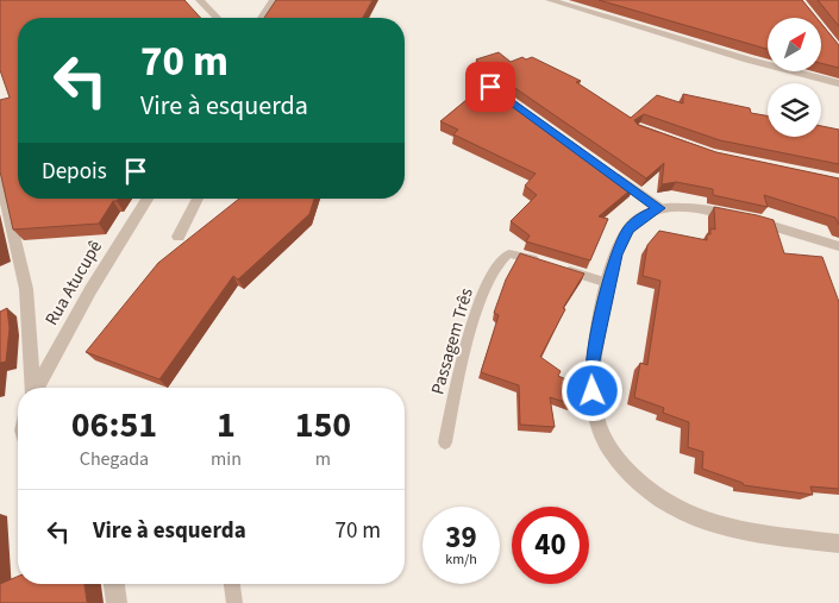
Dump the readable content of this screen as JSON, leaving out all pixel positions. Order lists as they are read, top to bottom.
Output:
{
  "streets": {
    "street": ["Rua Atucupê"],
    "lane": ["Passagem Três"]
  },
  "north": "top right",
  "page": {
    "turn": ["70 m", "Vire à esquerda"],
    "then": "Depois",
    "eta": [
      "06:51",
      "Chegada",
      "1",
      "min",
      "150",
      "m"
    ],
    "list": [
      {
        "name": "Vire à esquerda",
        "value": "70 m"
      }
    ],
    "speed": "39 km/h",
    "limit": "40"
  }
}
